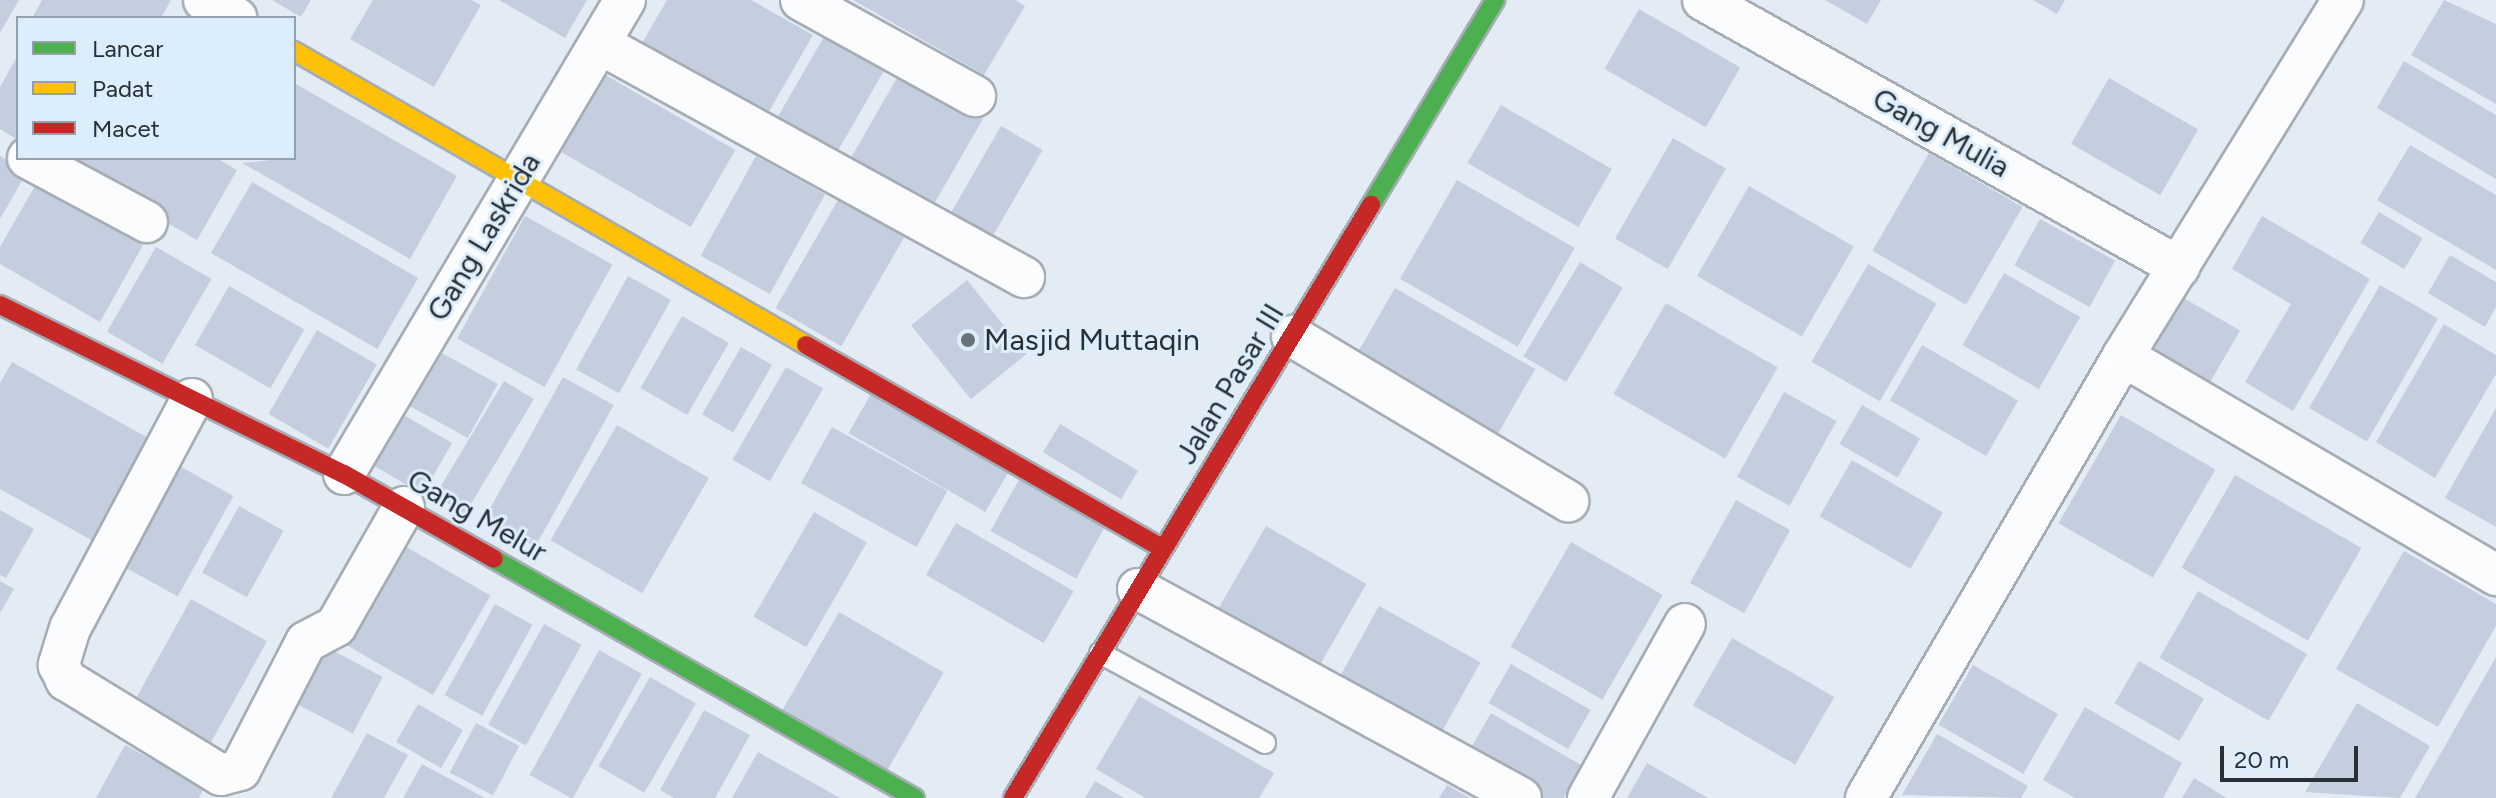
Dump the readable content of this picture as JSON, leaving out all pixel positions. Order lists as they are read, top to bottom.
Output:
{
  "streets": {
    "street": [
      "Gang Mulia",
      "Gang Laskrida",
      "Jalan Pasar III",
      "Gang Melur"
    ]
  },
  "crossings": [
    ["Gang Laskrida", "Gang Melur"]
  ],
  "places": ["Masjid Muttaqin"],
  "legend": ["Lancar", "Padat", "Macet"],
  "scale_bar": "20 m"
}
